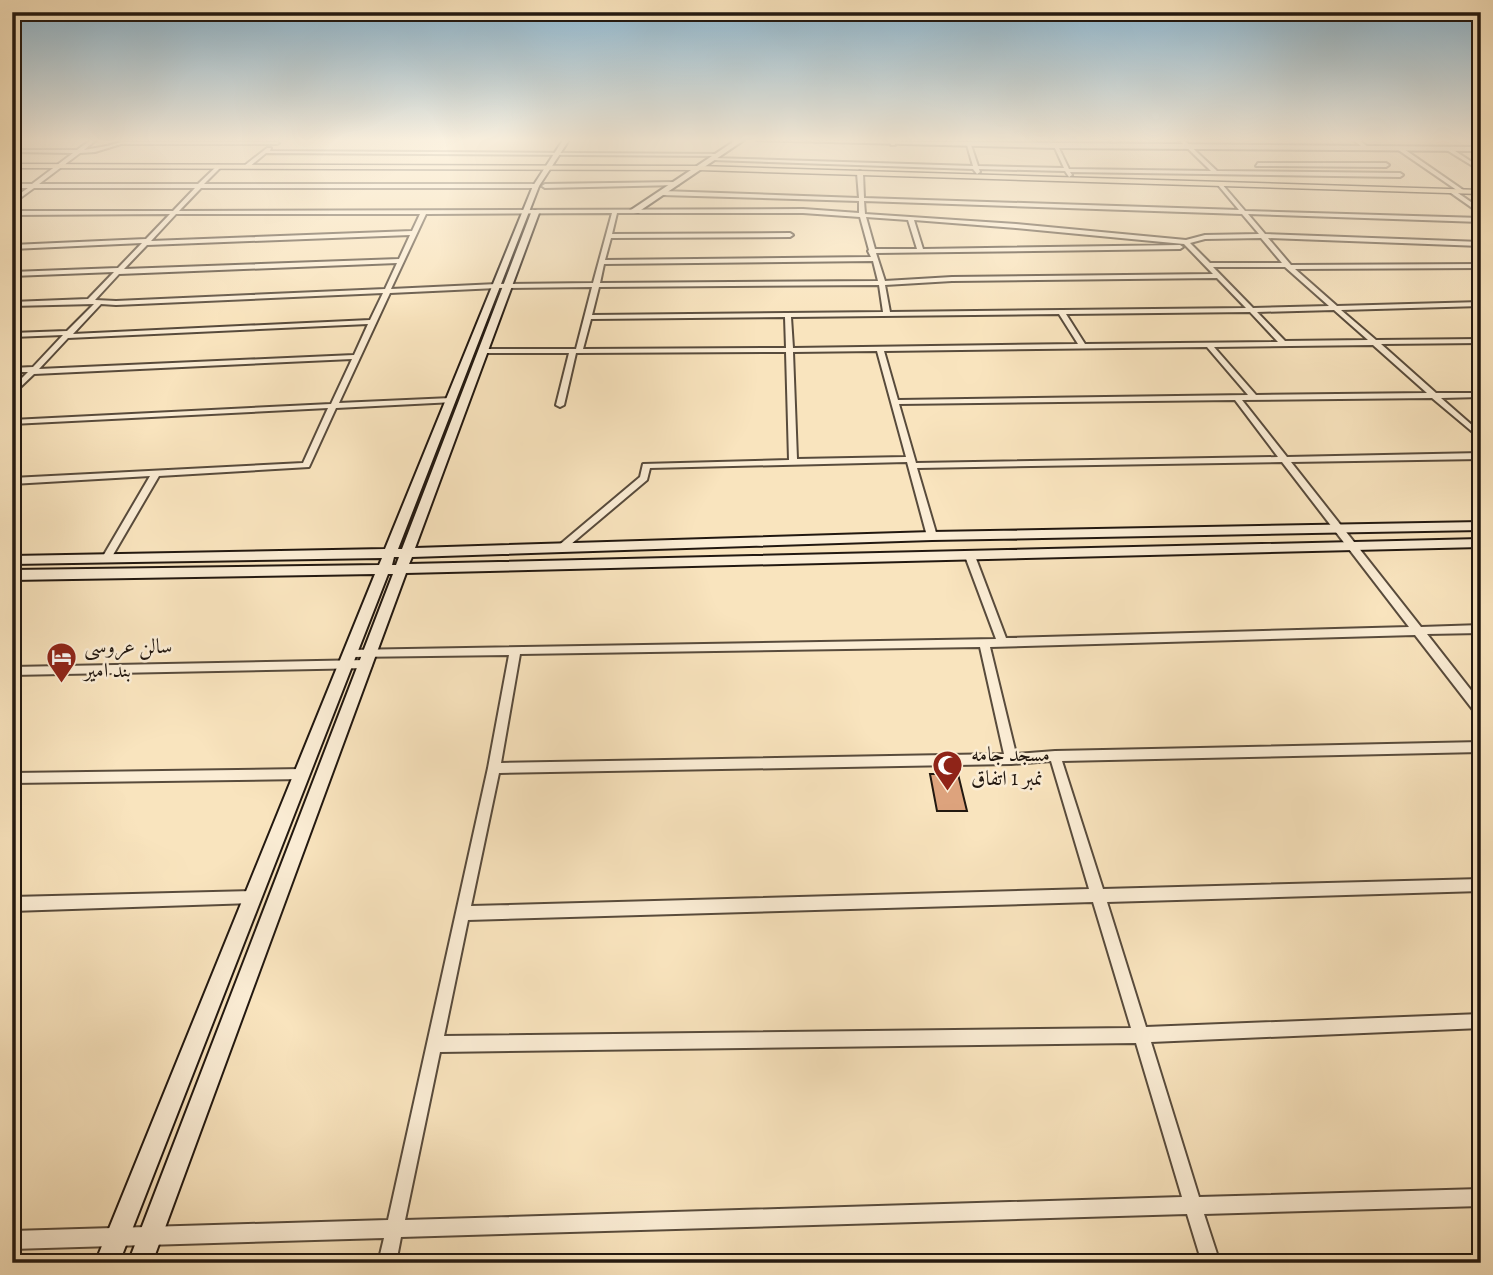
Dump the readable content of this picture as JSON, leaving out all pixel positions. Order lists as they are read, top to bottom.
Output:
{
  "places": {
    "hotel": ["سالن عروسی بند امیر"],
    "mosque": ["مسجد جامه نمبر 1 اتفاق"]
  }
}
